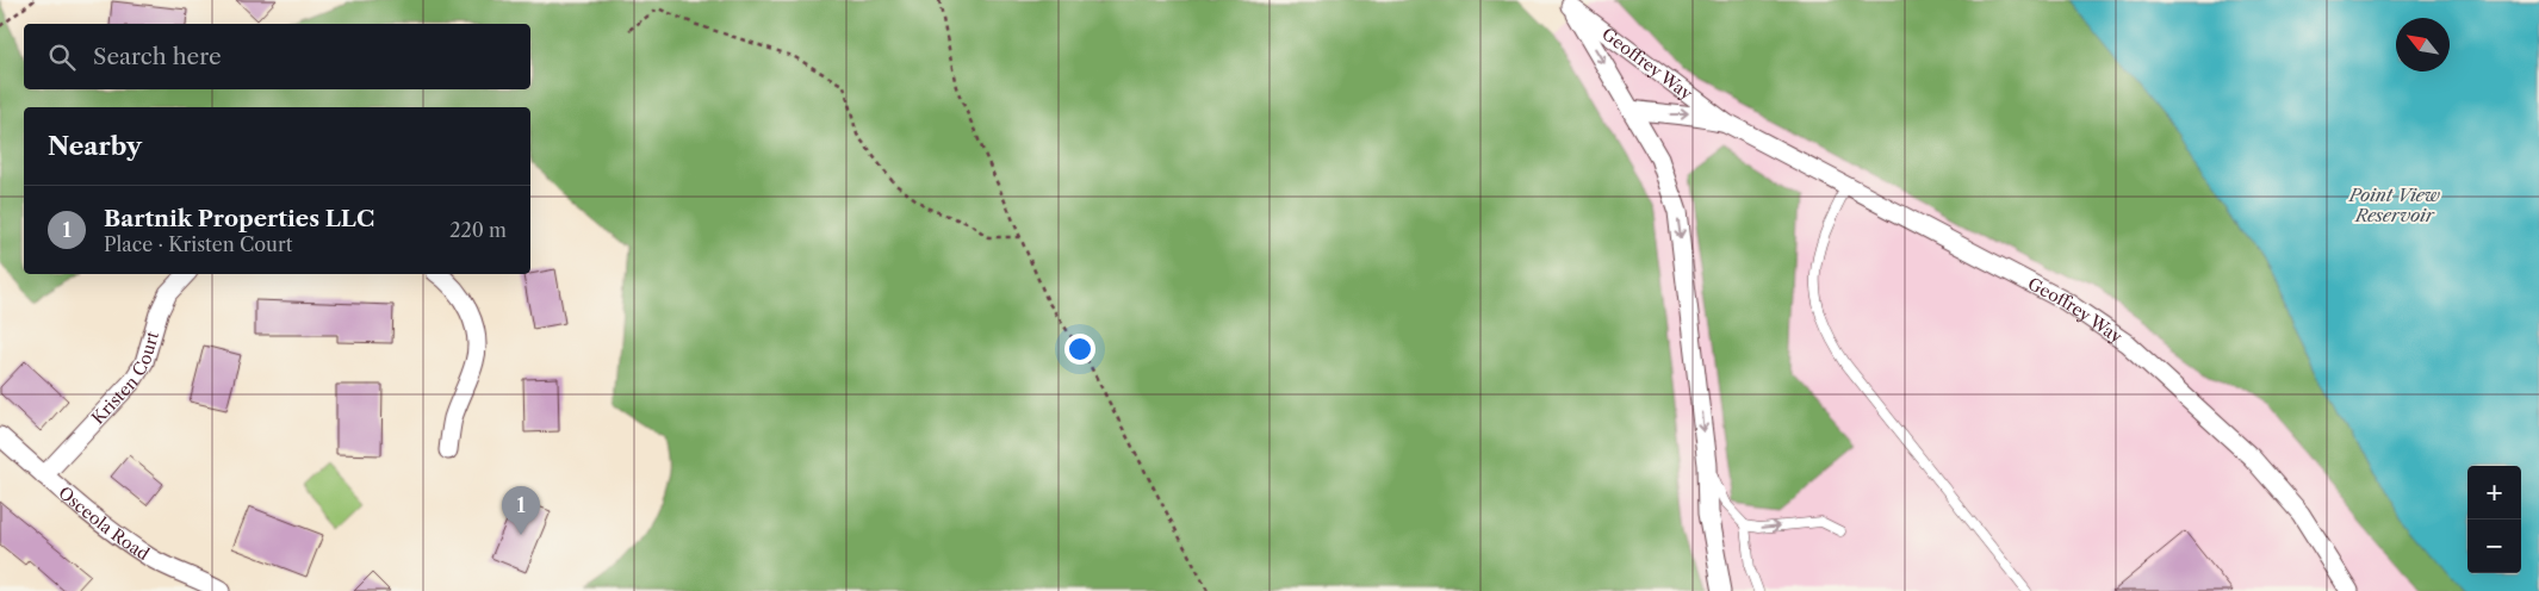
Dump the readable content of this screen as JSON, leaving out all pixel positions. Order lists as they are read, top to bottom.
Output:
{
  "streets": {
    "street": ["Geoffrey Way", "Kristen Court", "Osceola Road"]
  },
  "crossings": [
    ["Kristen Court", "Osceola Road"]
  ],
  "water": ["Point View Reservoir"],
  "north": "top left",
  "page": {
    "search": "Search here",
    "heading": "Nearby",
    "list": [
      {
        "mark": "1",
        "name": "Bartnik Properties LLC",
        "note": "Place · Kristen Court",
        "value": "220 m"
      }
    ],
    "map_buttons": ["+", "−"],
    "pins": "1"
  }
}
